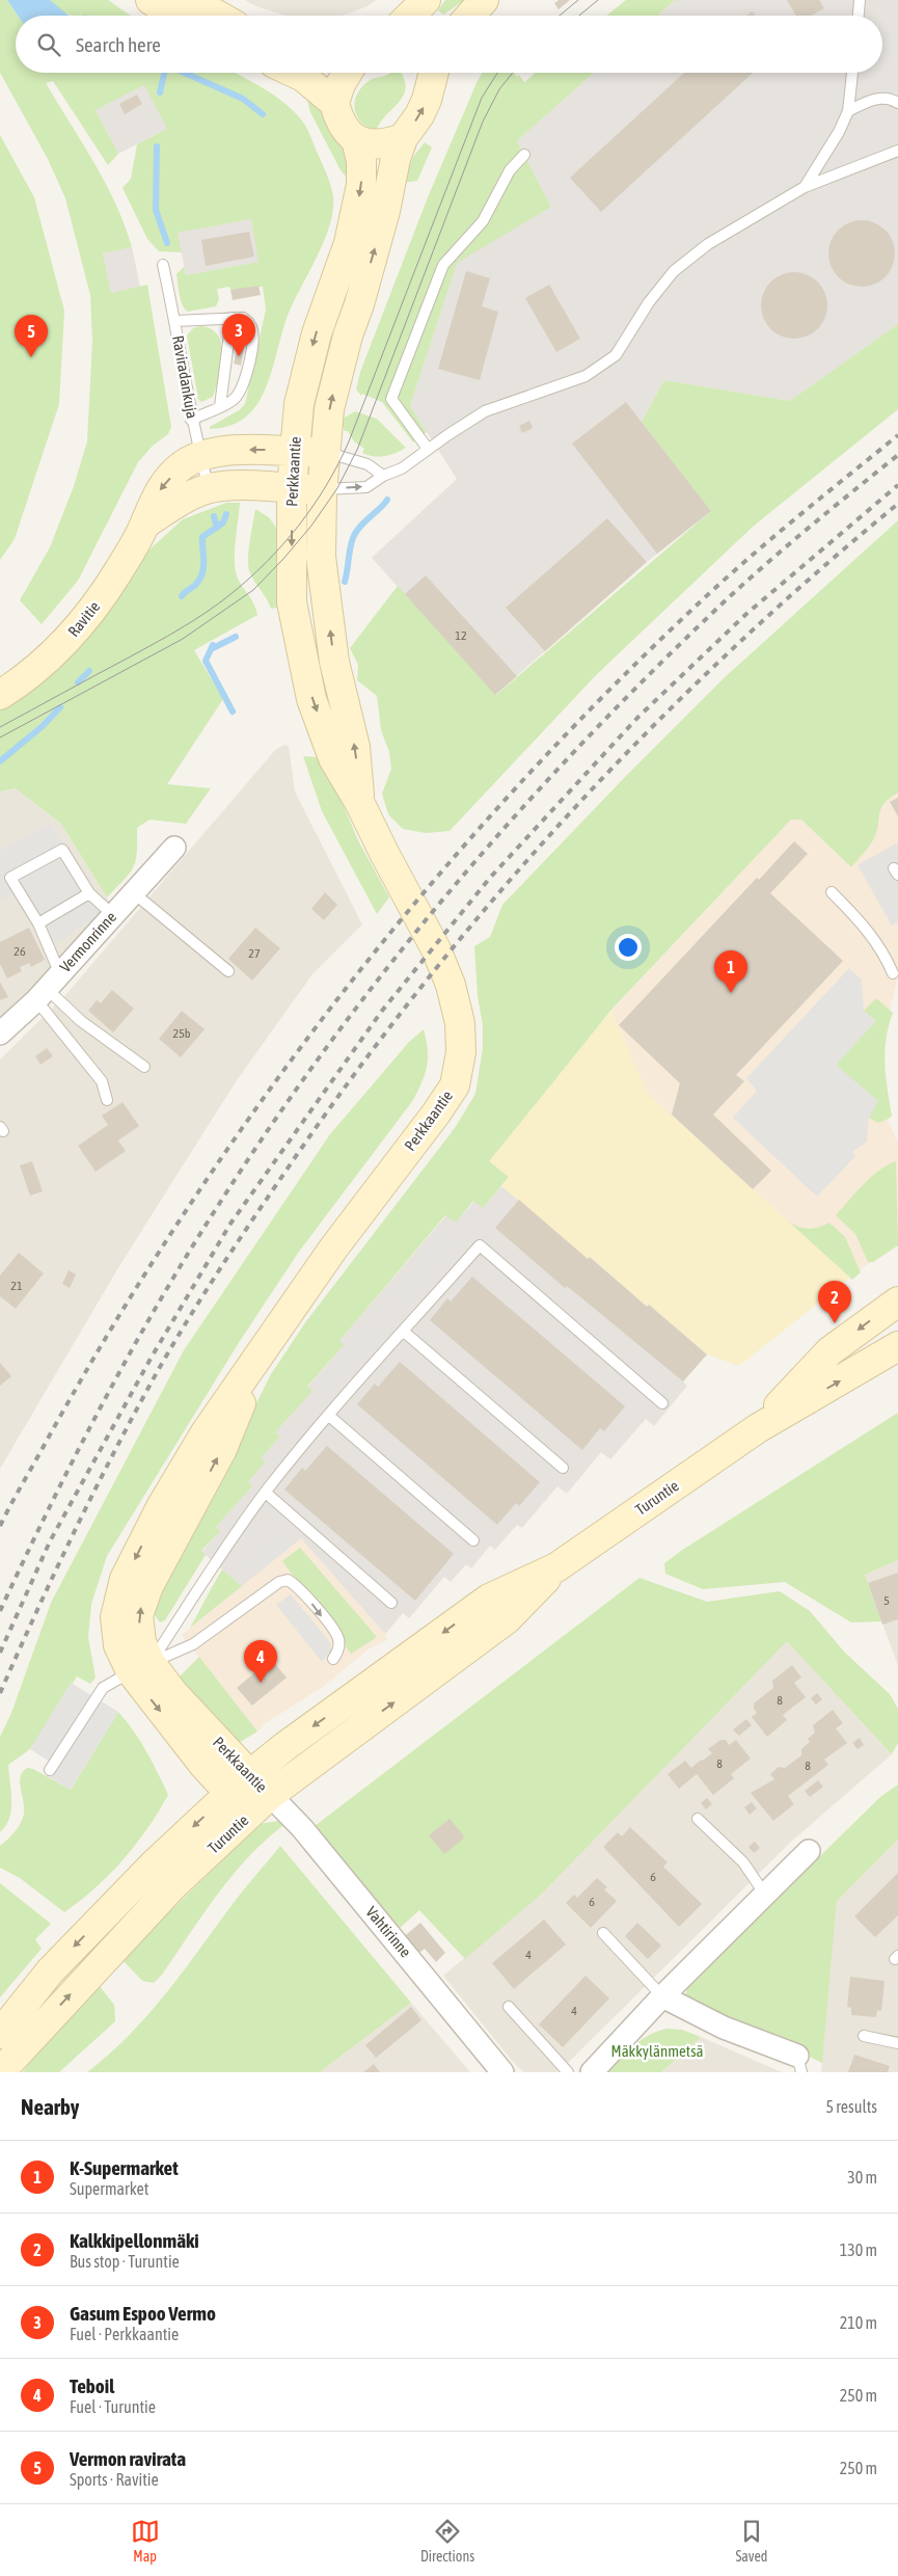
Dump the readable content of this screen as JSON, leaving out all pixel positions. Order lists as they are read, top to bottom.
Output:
{
  "streets": {
    "main road": ["Perkkaantie", "Ravitie", "Turuntie"],
    "street": ["Vermonrinne", "Vahtirinne"],
    "lane": ["Raviradankuja"]
  },
  "crossings": [
    ["Raviradankuja", "Ravitie"],
    ["Perkkaantie", "Ravitie"],
    ["Perkkaantie", "Turuntie"],
    ["Perkkaantie", "Vahtirinne"],
    ["Turuntie", "Vahtirinne"]
  ],
  "parks": ["Mäkkylänmetsä"],
  "house_numbers": [
    "12",
    "26",
    "27",
    "25b",
    "21",
    "5",
    "8",
    "8",
    "8",
    "6",
    "6",
    "4",
    "4"
  ],
  "page": {
    "search": "Search here",
    "pins": [
      "3",
      "5",
      "1",
      "2",
      "4"
    ],
    "heading": ["Nearby", "5 results"],
    "list": [
      {
        "mark": "1",
        "name": "K-Supermarket",
        "note": "Supermarket",
        "value": "30 m"
      },
      {
        "mark": "2",
        "name": "Kalkkipellonmäki",
        "note": "Bus stop · Turuntie",
        "value": "130 m"
      },
      {
        "mark": "3",
        "name": "Gasum Espoo Vermo",
        "note": "Fuel · Perkkaantie",
        "value": "210 m"
      },
      {
        "mark": "4",
        "name": "Teboil",
        "note": "Fuel · Turuntie",
        "value": "250 m"
      },
      {
        "mark": "5",
        "name": "Vermon ravirata",
        "note": "Sports · Ravitie",
        "value": "250 m"
      }
    ],
    "nav": ["Map", "Directions", "Saved"]
  }
}
